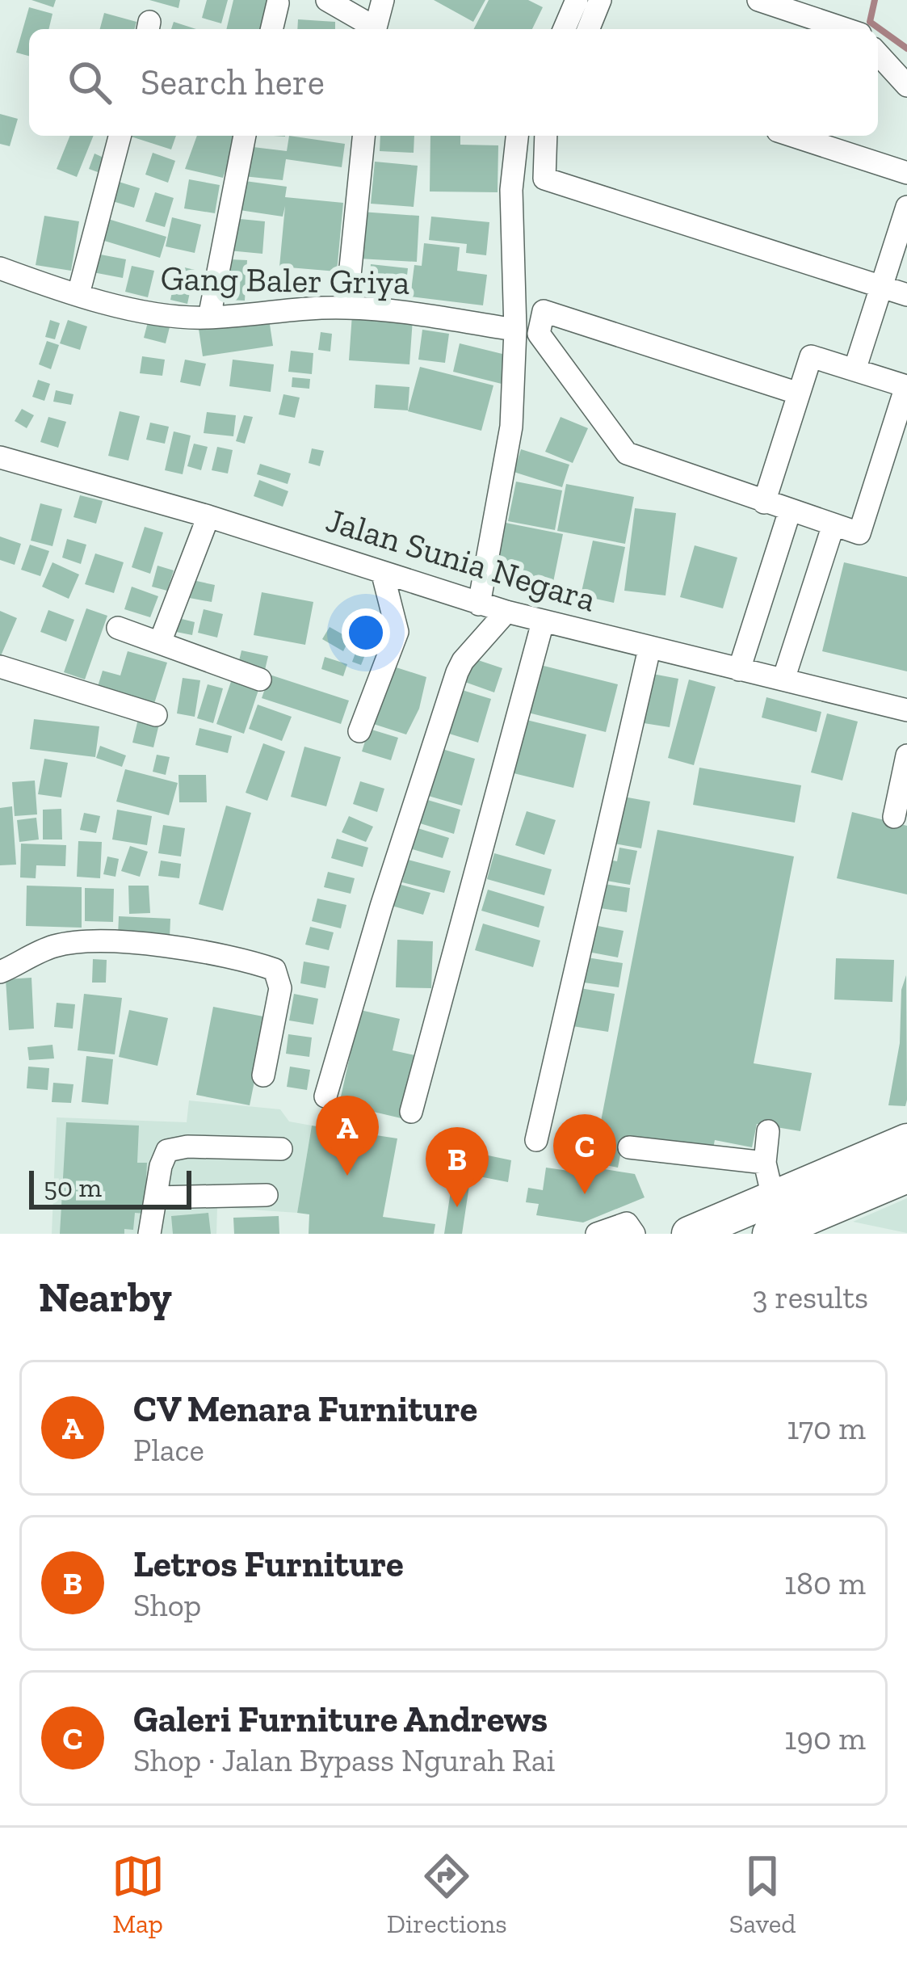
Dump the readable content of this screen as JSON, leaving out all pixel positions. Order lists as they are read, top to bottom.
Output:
{
  "streets": {
    "street": ["Gang Baler Griya", "Jalan Sunia Negara"]
  },
  "scale_bar": "50 m",
  "page": {
    "search": "Search here",
    "pins": ["A", "C", "B"],
    "scale": "50 m",
    "heading": ["Nearby", "3 results"],
    "list": [
      {
        "mark": "A",
        "name": "CV Menara Furniture",
        "note": "Place",
        "value": "170 m"
      },
      {
        "mark": "B",
        "name": "Letros Furniture",
        "note": "Shop",
        "value": "180 m"
      },
      {
        "mark": "C",
        "name": "Galeri Furniture Andrews",
        "note": "Shop · Jalan Bypass Ngurah Rai",
        "value": "190 m"
      }
    ],
    "nav": ["Map", "Directions", "Saved"]
  }
}
